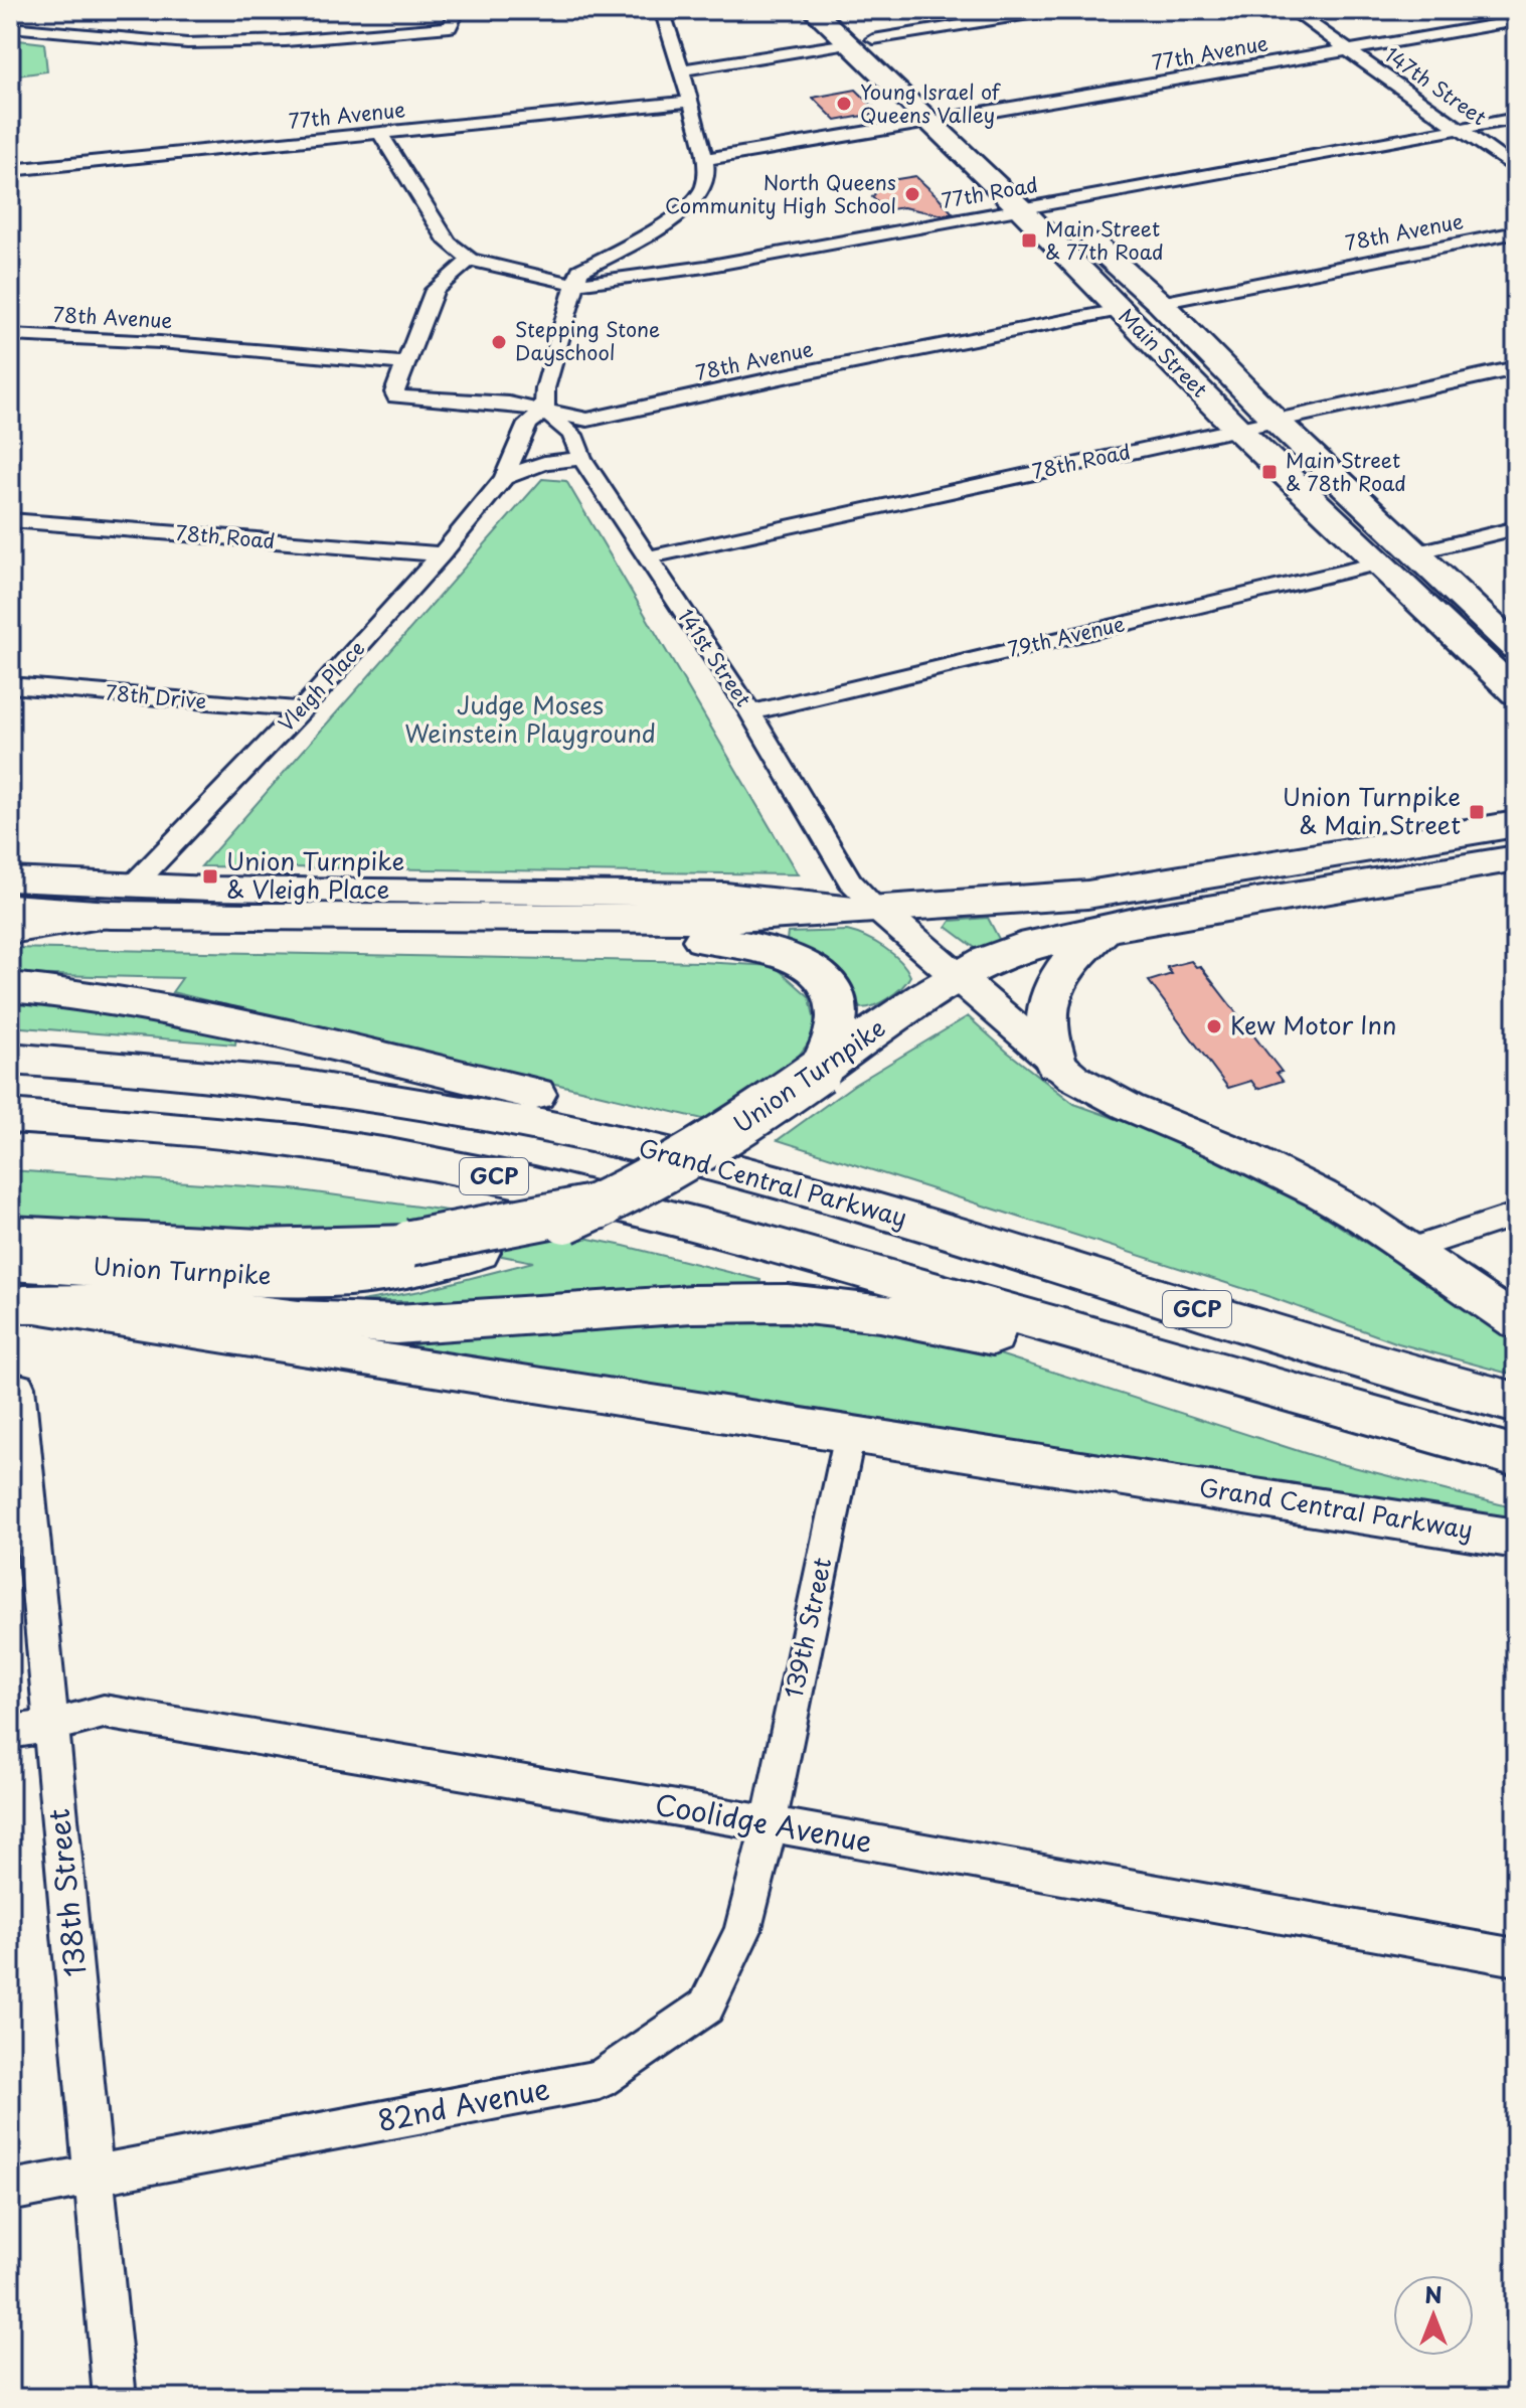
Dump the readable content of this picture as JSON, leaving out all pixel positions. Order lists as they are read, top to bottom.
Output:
{
  "streets": {
    "main road": [
      "Main Street",
      "Union Turnpike",
      "GCP",
      "Grand Central Parkway"
    ],
    "street": [
      "77th Avenue",
      "147th Street",
      "77th Road",
      "78th Avenue",
      "78th Road",
      "79th Avenue",
      "141st Street",
      "Vleigh Place",
      "78th Drive",
      "139th Street",
      "Coolidge Avenue",
      "138th Street",
      "82nd Avenue"
    ]
  },
  "crossings": [
    ["77th Avenue", "147th Street"],
    ["77th Avenue", "Main Street"],
    ["147th Street", "77th Road"],
    ["77th Road", "Main Street"],
    ["78th Avenue", "Main Street"],
    ["78th Avenue", "141st Street"],
    ["78th Avenue", "Vleigh Place"],
    ["Main Street", "78th Road"],
    ["Main Street", "79th Avenue"],
    ["78th Road", "141st Street"],
    ["78th Road", "Vleigh Place"],
    ["79th Avenue", "141st Street"],
    ["141st Street", "Vleigh Place"],
    ["Vleigh Place", "78th Drive"],
    ["Union Turnpike", "Grand Central Parkway"],
    ["Grand Central Parkway", "139th Street"],
    ["139th Street", "Coolidge Avenue"],
    ["139th Street", "82nd Avenue"],
    ["Coolidge Avenue", "138th Street"],
    ["Coolidge Avenue", "82nd Avenue"],
    ["138th Street", "82nd Avenue"]
  ],
  "parks": ["Judge Moses Weinstein Playground"],
  "places": {
    "other": [
      "Young Israel of Queens Valley",
      "North Queens Community High School",
      "Stepping Stone Dayschool",
      "Kew Motor Inn"
    ],
    "transit": [
      "Main Street & 77th Road",
      "Main Street & 78th Road",
      "Union Turnpike & Main Street",
      "Union Turnpike & Vleigh Place"
    ]
  },
  "north": "top"
}
